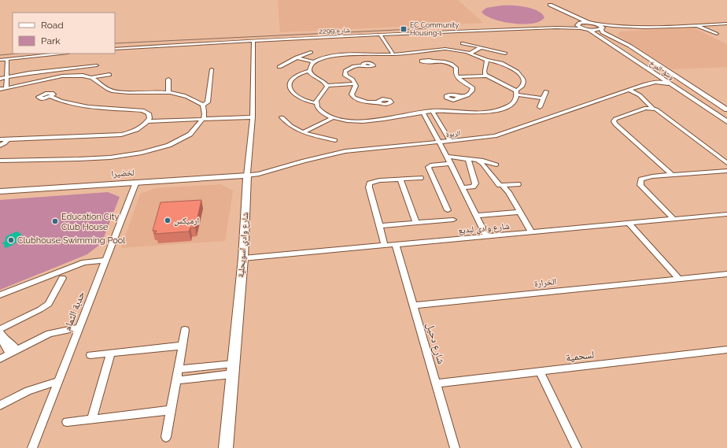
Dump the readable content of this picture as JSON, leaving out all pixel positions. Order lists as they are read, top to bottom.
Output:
{
  "streets": {
    "street": [
      "شارع 2299",
      "وسق المرخ",
      "الربوة",
      "لخضيرا",
      "شارع وادي لبديع",
      "شارع وادي اسويحلية",
      "الخرارة",
      "حدبة الثمام",
      "شارع دحيل",
      "لسحمية"
    ]
  },
  "crossings": [
    ["شارع 2299", "شارع وادي اسويحلية"],
    ["وسق المرخ", "الربوة"],
    ["الربوة", "لخضيرا"],
    ["الربوة", "شارع وادي اسويحلية"],
    ["لخضيرا", "شارع وادي اسويحلية"],
    ["لخضيرا", "حدبة الثمام"],
    ["شارع وادي لبديع", "شارع وادي اسويحلية"],
    ["شارع وادي لبديع", "شارع دحيل"],
    ["الخرارة", "شارع دحيل"],
    ["شارع دحيل", "لسحمية"]
  ],
  "places": {
    "transit": ["EC Community Housing 1"],
    "other": ["ارميكس", "Education City Club House", "Clubhouse Swimming Pool"]
  },
  "legend": ["Road", "Park"]
}
